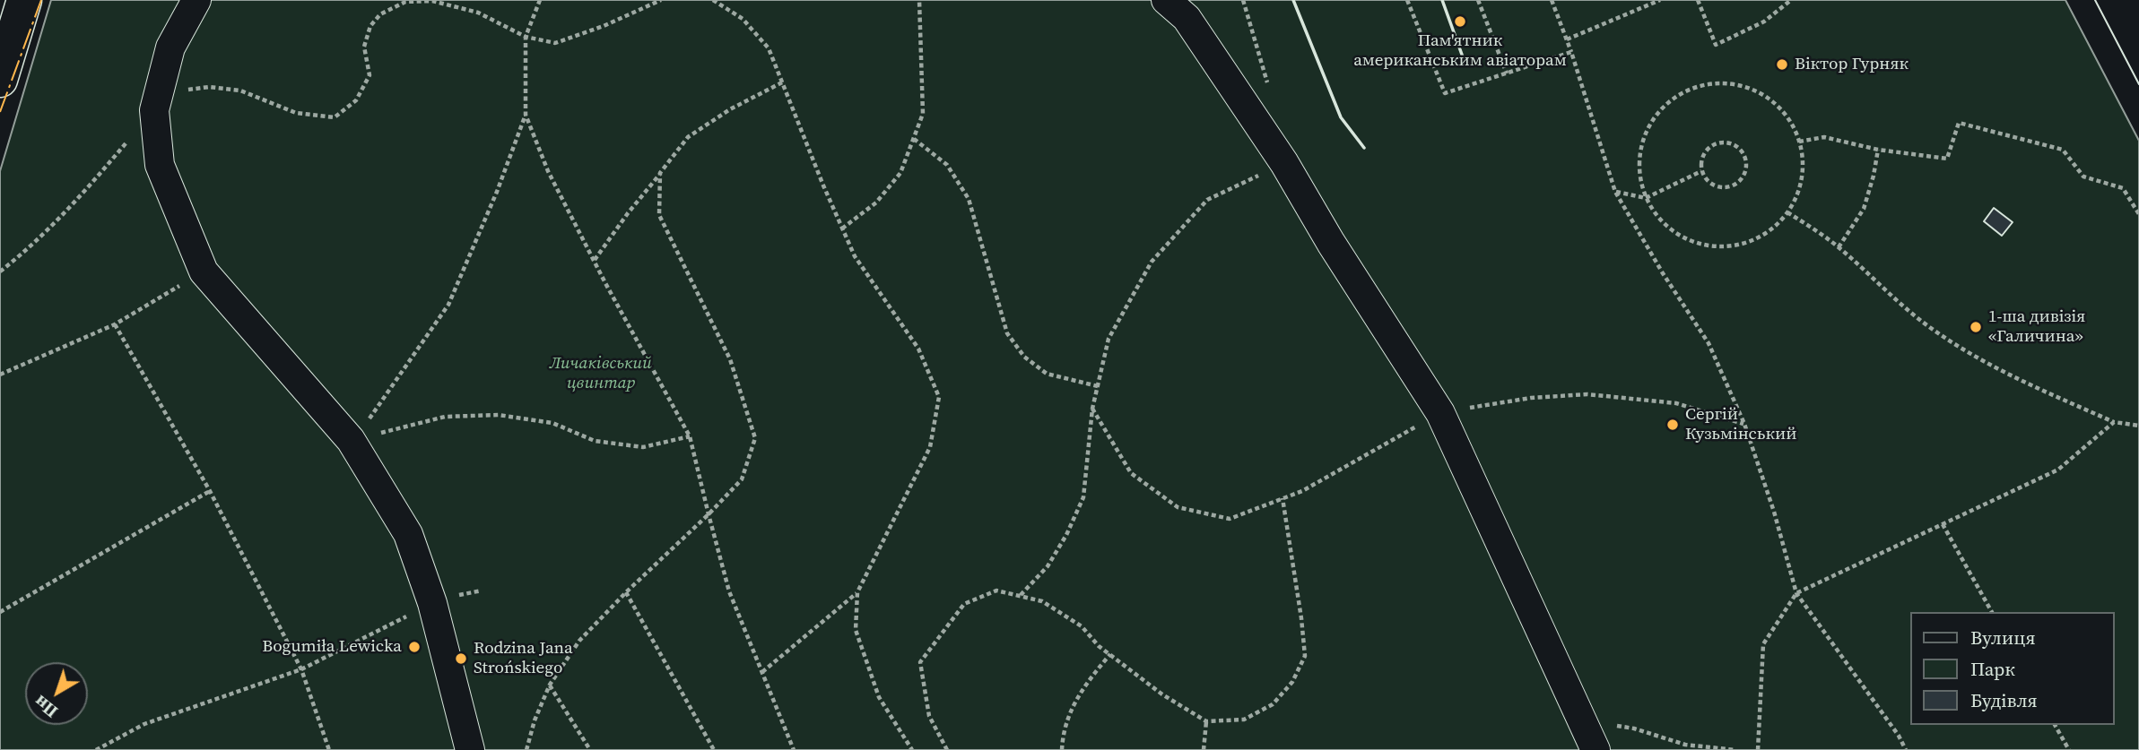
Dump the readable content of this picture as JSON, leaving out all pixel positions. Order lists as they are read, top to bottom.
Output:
{
  "parks": ["Личаківський цвинтар"],
  "places": [
    "Пам'ятник американським авіаторам",
    "Віктор Гурняк",
    "1-ша дивізія «Галичина»",
    "Сергій Кузьмінський",
    "Bogumiła Lewicka",
    "Rodzina Jana Strońskiego"
  ],
  "legend": ["Вулиця", "Парк", "Будівля"],
  "north": "bottom left"
}
